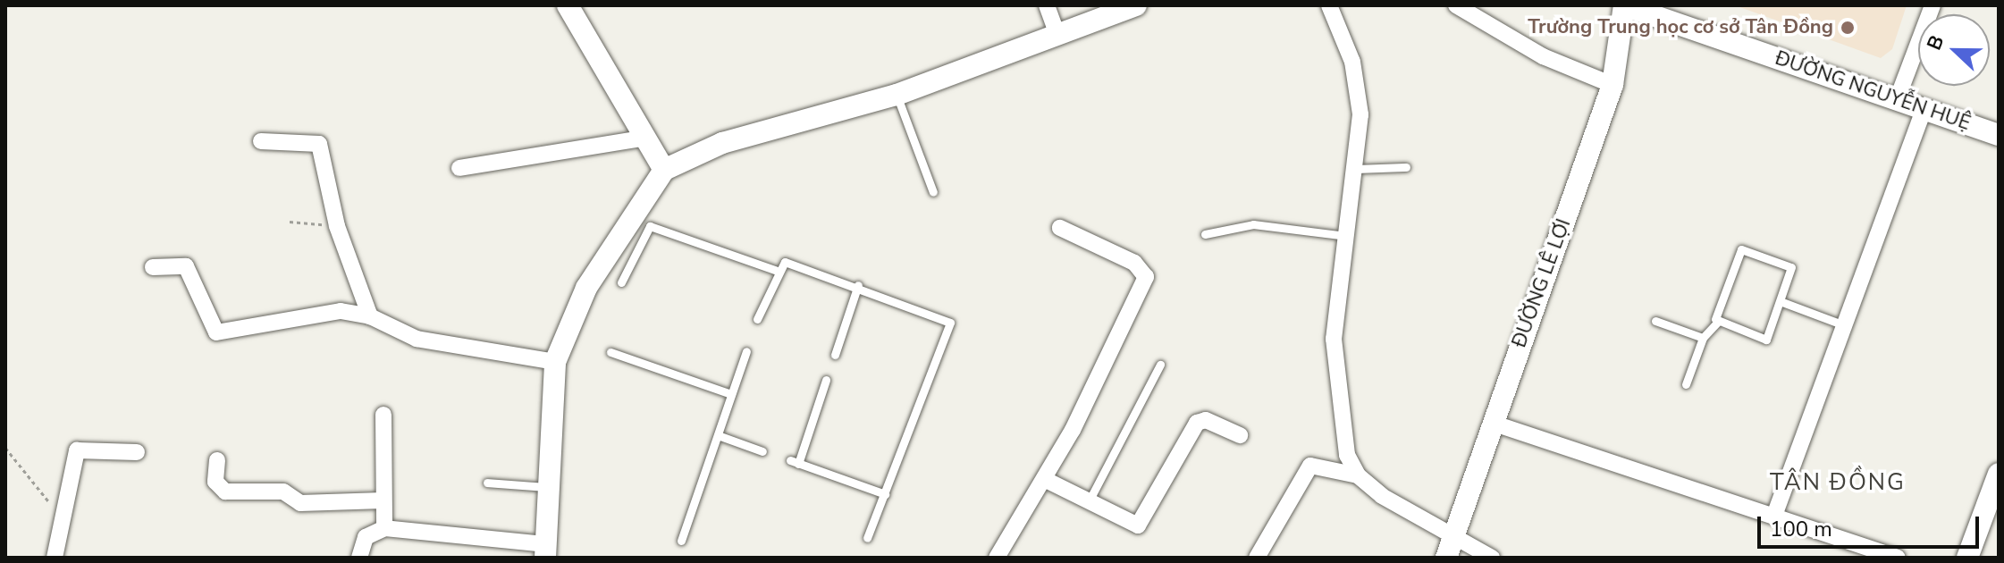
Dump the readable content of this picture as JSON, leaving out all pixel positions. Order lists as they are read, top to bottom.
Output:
{
  "streets": {
    "street": ["ĐƯỜNG NGUYỄN HUỆ", "ĐƯỜNG LÊ LỢI"]
  },
  "crossings": [
    ["ĐƯỜNG NGUYỄN HUỆ", "ĐƯỜNG LÊ LỢI"]
  ],
  "districts": ["TÂN ĐỒNG"],
  "places": ["Trường Trung học cơ sở Tân Đồng"],
  "scale_bar": "100 m",
  "north": "left"
}
